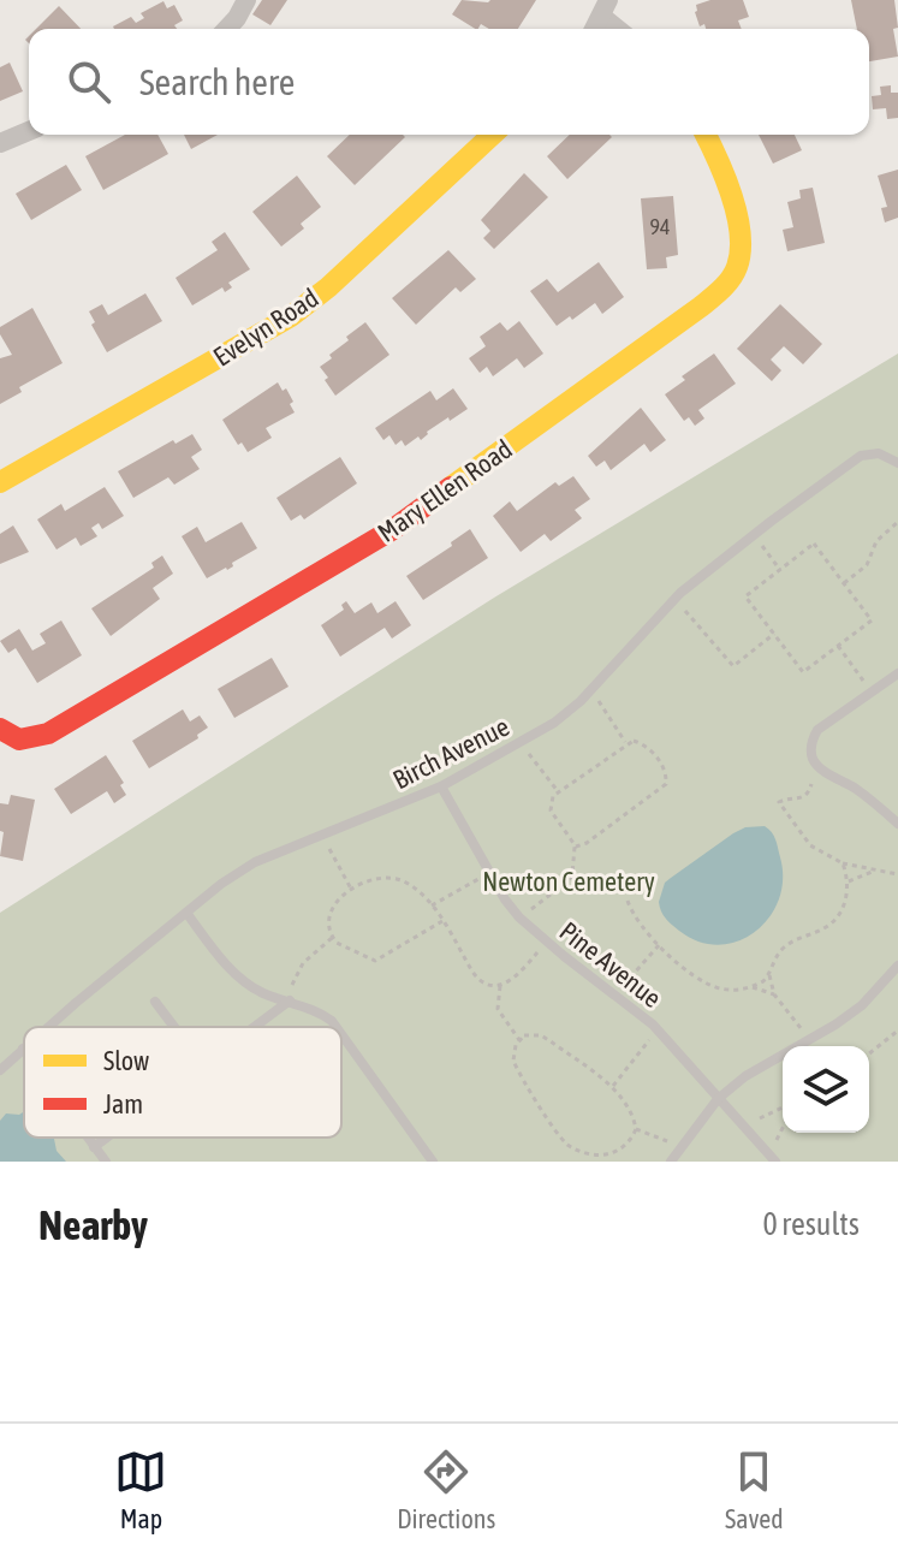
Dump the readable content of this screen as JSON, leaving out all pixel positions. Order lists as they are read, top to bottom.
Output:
{
  "streets": {
    "street": ["Evelyn Road", "Mary Ellen Road"],
    "lane": ["Birch Avenue", "Pine Avenue"]
  },
  "crossings": [
    ["Birch Avenue", "Pine Avenue"]
  ],
  "parks": ["Newton Cemetery"],
  "house_numbers": ["94"],
  "legend": ["Slow", "Jam"],
  "page": {
    "search": "Search here",
    "heading": ["Nearby", "0 results"],
    "nav": ["Map", "Directions", "Saved"]
  }
}
